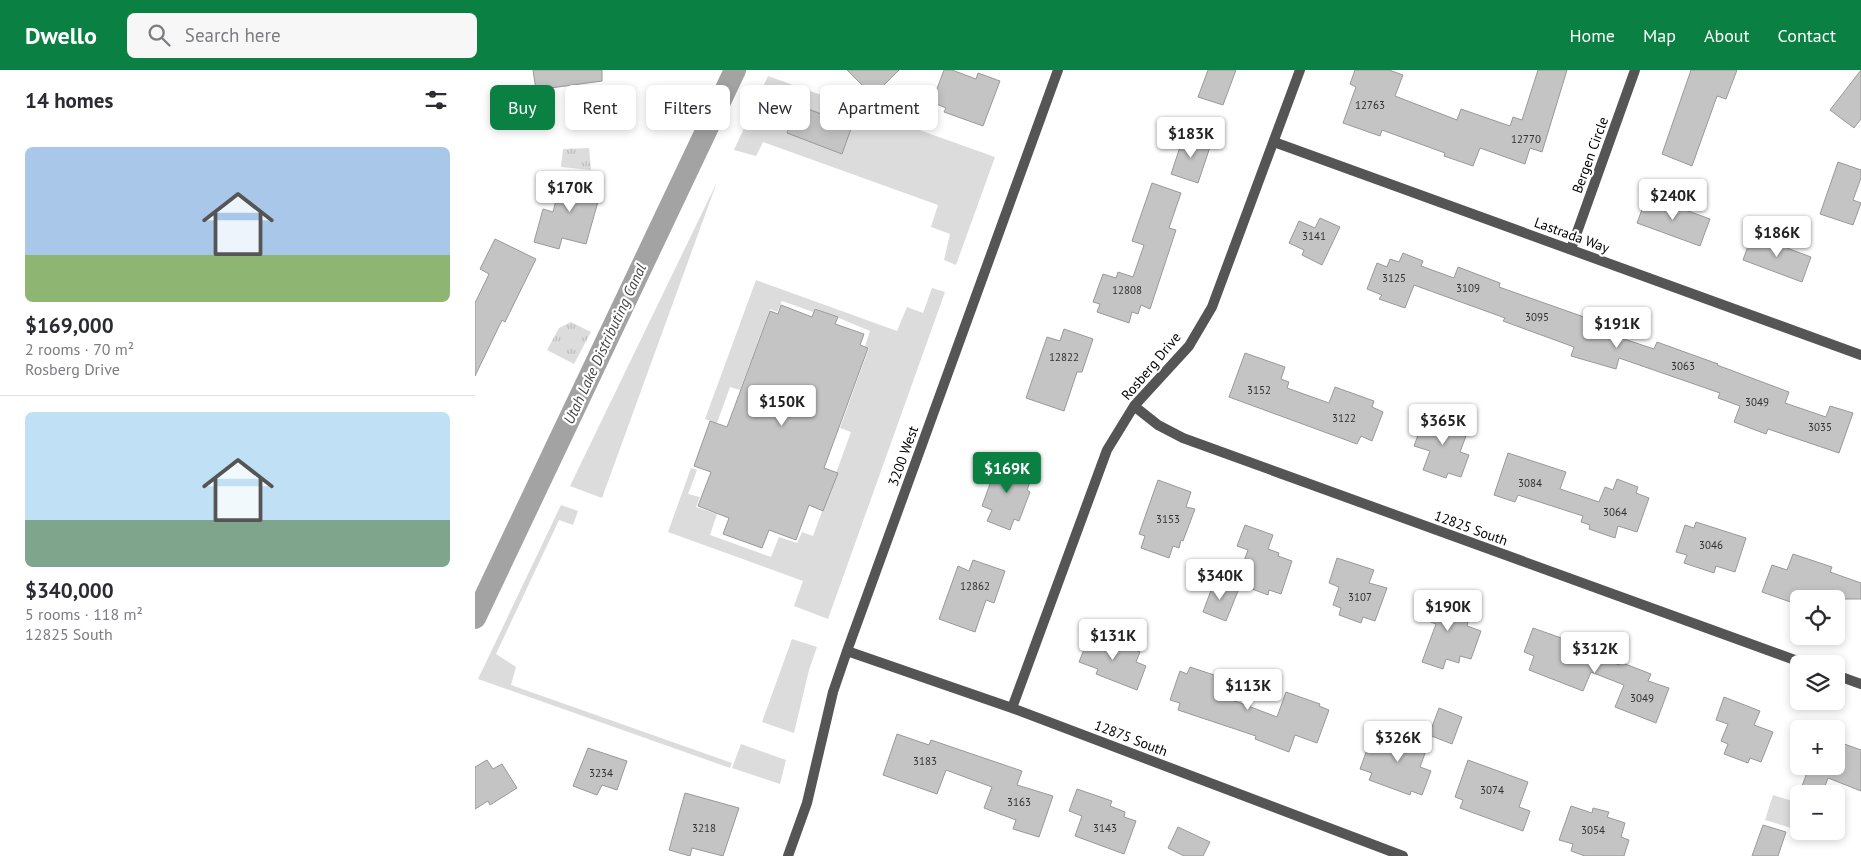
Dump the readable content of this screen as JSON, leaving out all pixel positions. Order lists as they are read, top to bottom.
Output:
{
  "streets": {
    "street": [
      "Bergen Circle",
      "Lastrada Way",
      "Rosberg Drive",
      "3200 West",
      "12825 South",
      "12875 South"
    ]
  },
  "crossings": [
    ["Bergen Circle", "Lastrada Way"],
    ["Lastrada Way", "Rosberg Drive"],
    ["Rosberg Drive", "12825 South"],
    ["Rosberg Drive", "12875 South"],
    ["3200 West", "12875 South"]
  ],
  "water": ["Utah Lake Distributing Canal"],
  "house_numbers": [
    "12763",
    "12770",
    "3141",
    "3125",
    "3109",
    "12808",
    "3095",
    "12822",
    "3063",
    "3152",
    "3049",
    "3122",
    "3035",
    "3084",
    "3064",
    "3153",
    "3046",
    "12862",
    "3107",
    "3049",
    "3183",
    "3234",
    "3074",
    "3163",
    "3218",
    "3143",
    "3054"
  ],
  "page": {
    "header": "Dwello",
    "search": "Search here",
    "nav": [
      "Home",
      "Map",
      "About",
      "Contact"
    ],
    "heading": "14 homes",
    "chip": [
      "Buy",
      "Rent",
      "Filters",
      "New",
      "Apartment"
    ],
    "price": [
      "$183K",
      "$170K",
      "$240K",
      "$186K",
      "$191K",
      "$150K",
      "$365K",
      "$169K",
      "$340K",
      "$190K",
      "$131K",
      "$312K",
      "$113K",
      "$326K"
    ],
    "list": [
      {
        "name": "$169,000",
        "note": "2 rooms · 70 m² · Rosberg Drive"
      },
      {
        "name": "$340,000",
        "note": "5 rooms · 118 m² · 12825 South"
      }
    ],
    "map_buttons": ["+", "−"]
  }
}
